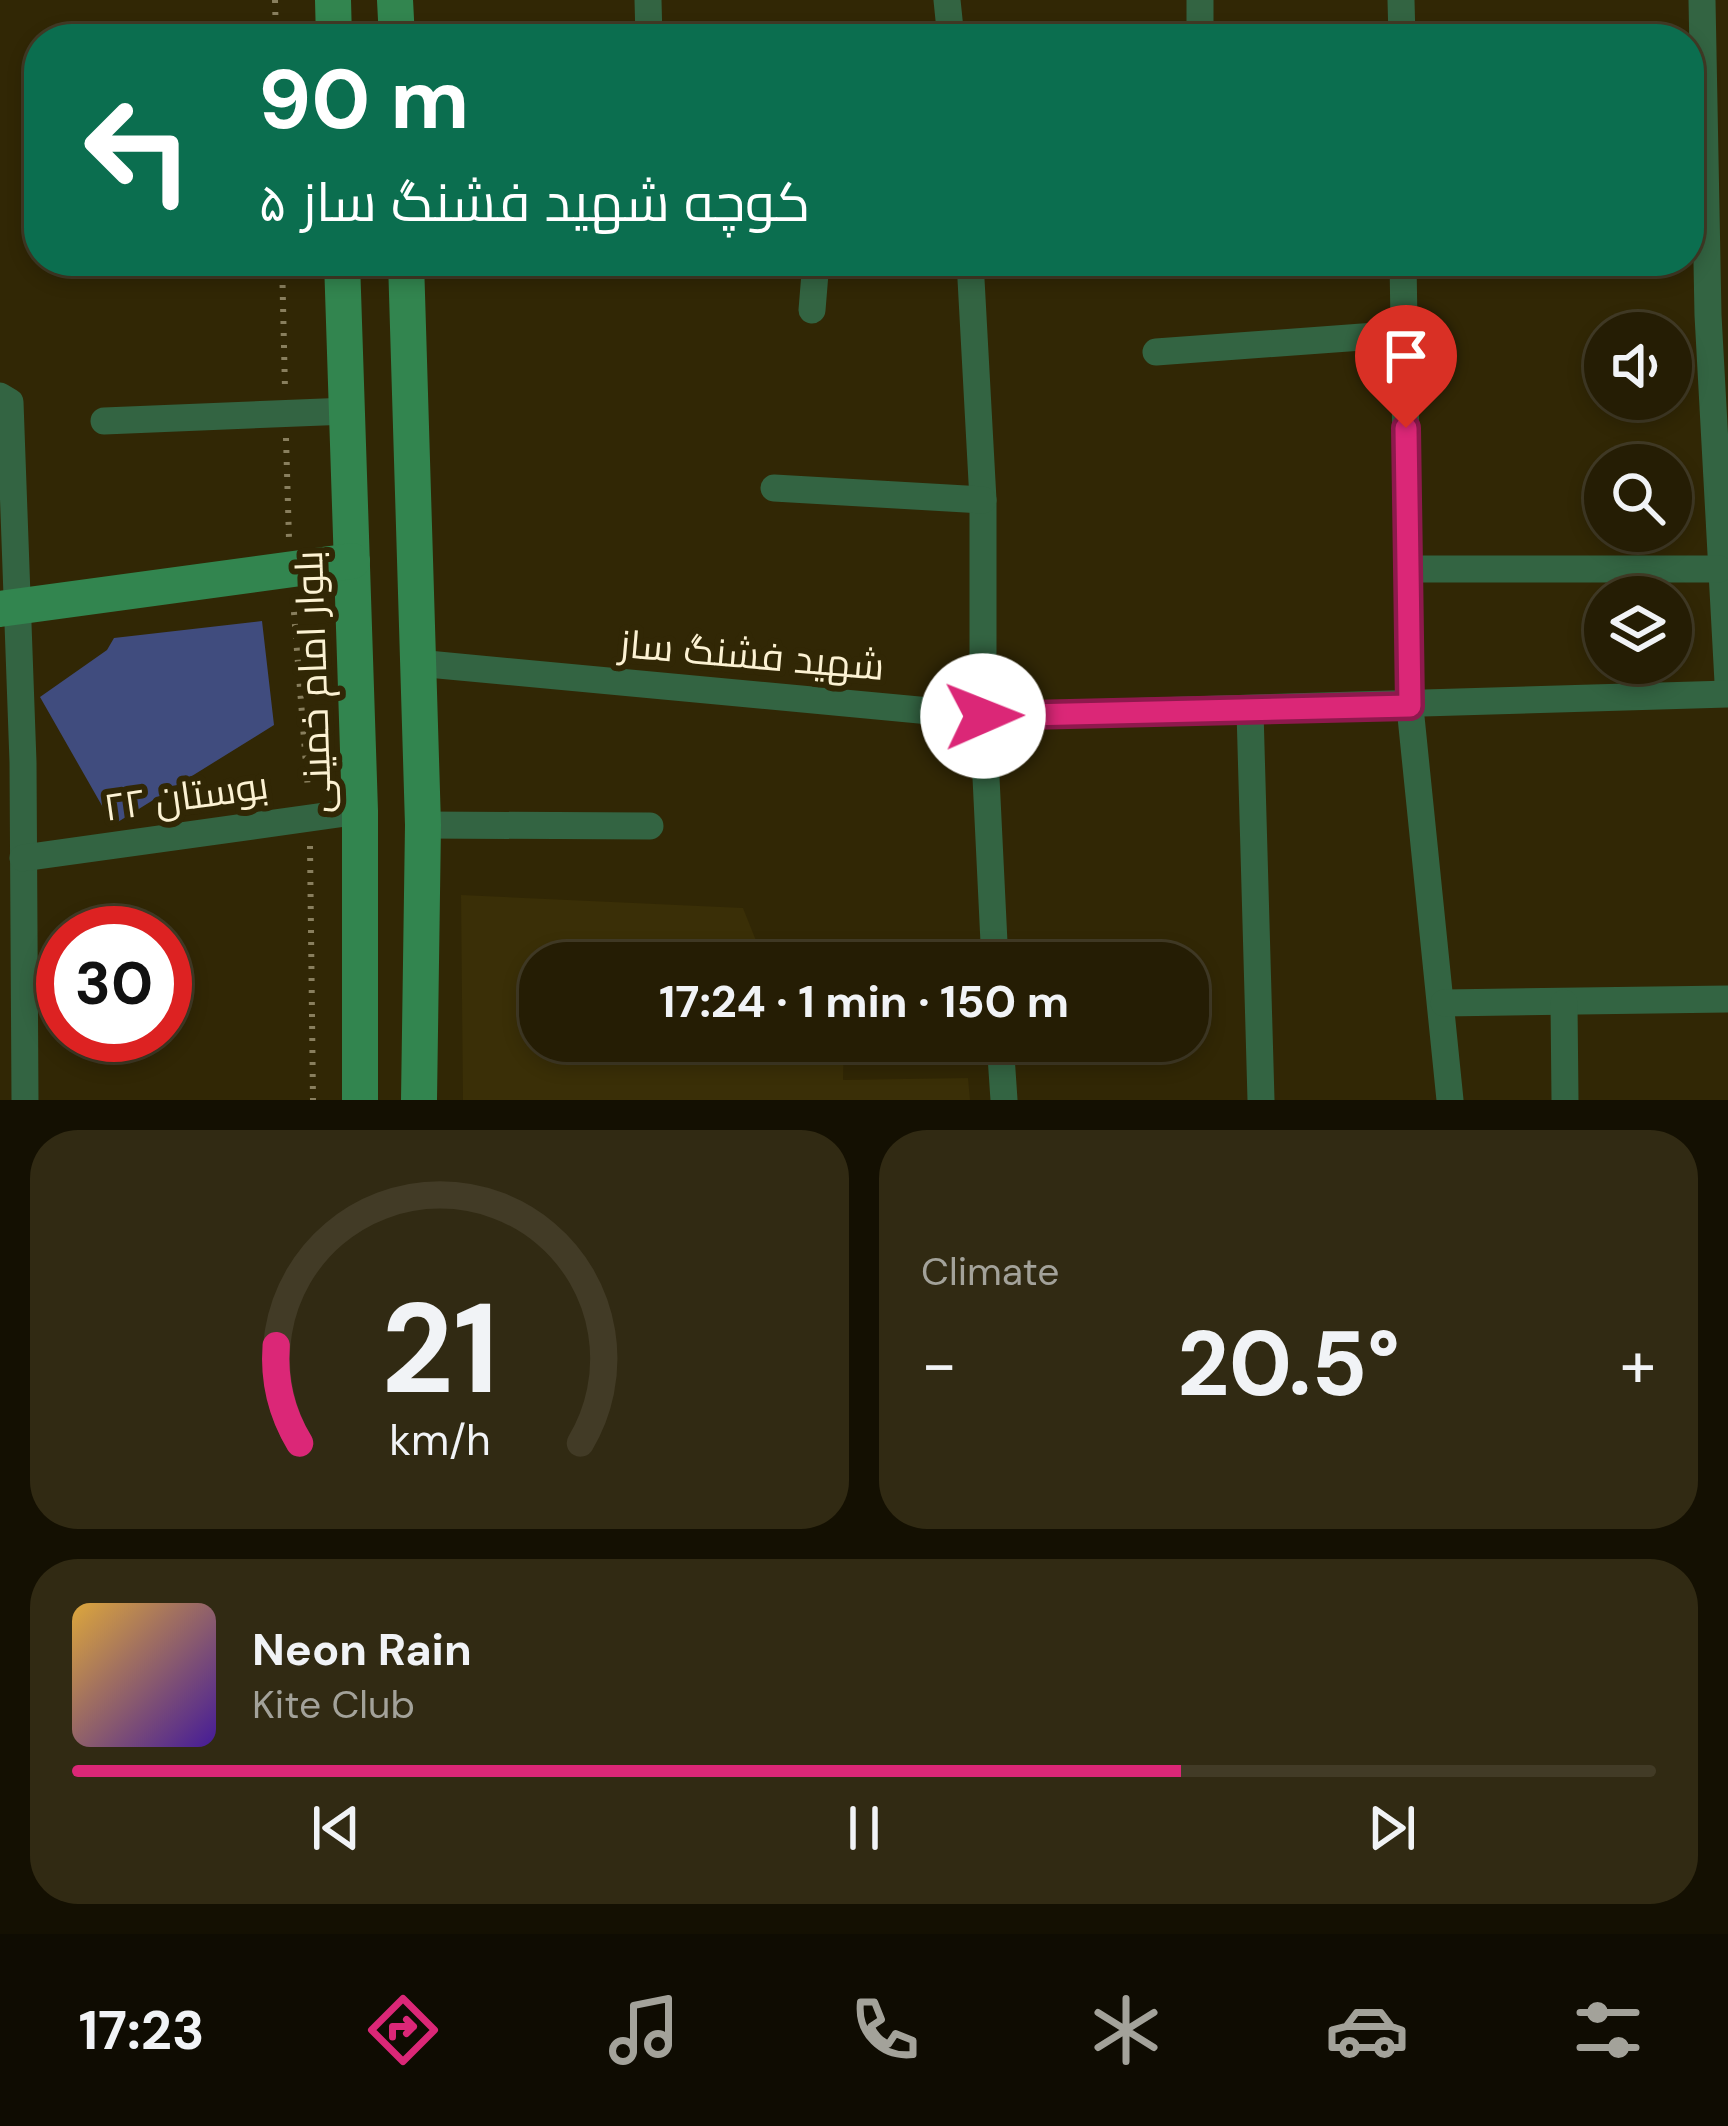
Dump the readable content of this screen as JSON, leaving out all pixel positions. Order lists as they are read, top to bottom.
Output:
{
  "streets": {
    "street": ["شهید فشنگ ساز", "بلوار امام خمینی", "بوستان ۲۲"]
  },
  "crossings": [
    ["بلوار امام خمینی", "بوستان ۲۲"]
  ],
  "page": {
    "turn": ["90 m", "کوچه شهید فشنگ ساز ۵"],
    "limit": "30",
    "trip": "17:24 · 1 min · 150 m",
    "tile": "Climate",
    "heat": ["−", "20.5°", "+"],
    "song": ["Neon Rain", "Kite Club"],
    "tabs": "17:23",
    "gauge": ["21", "km/h"]
  }
}
